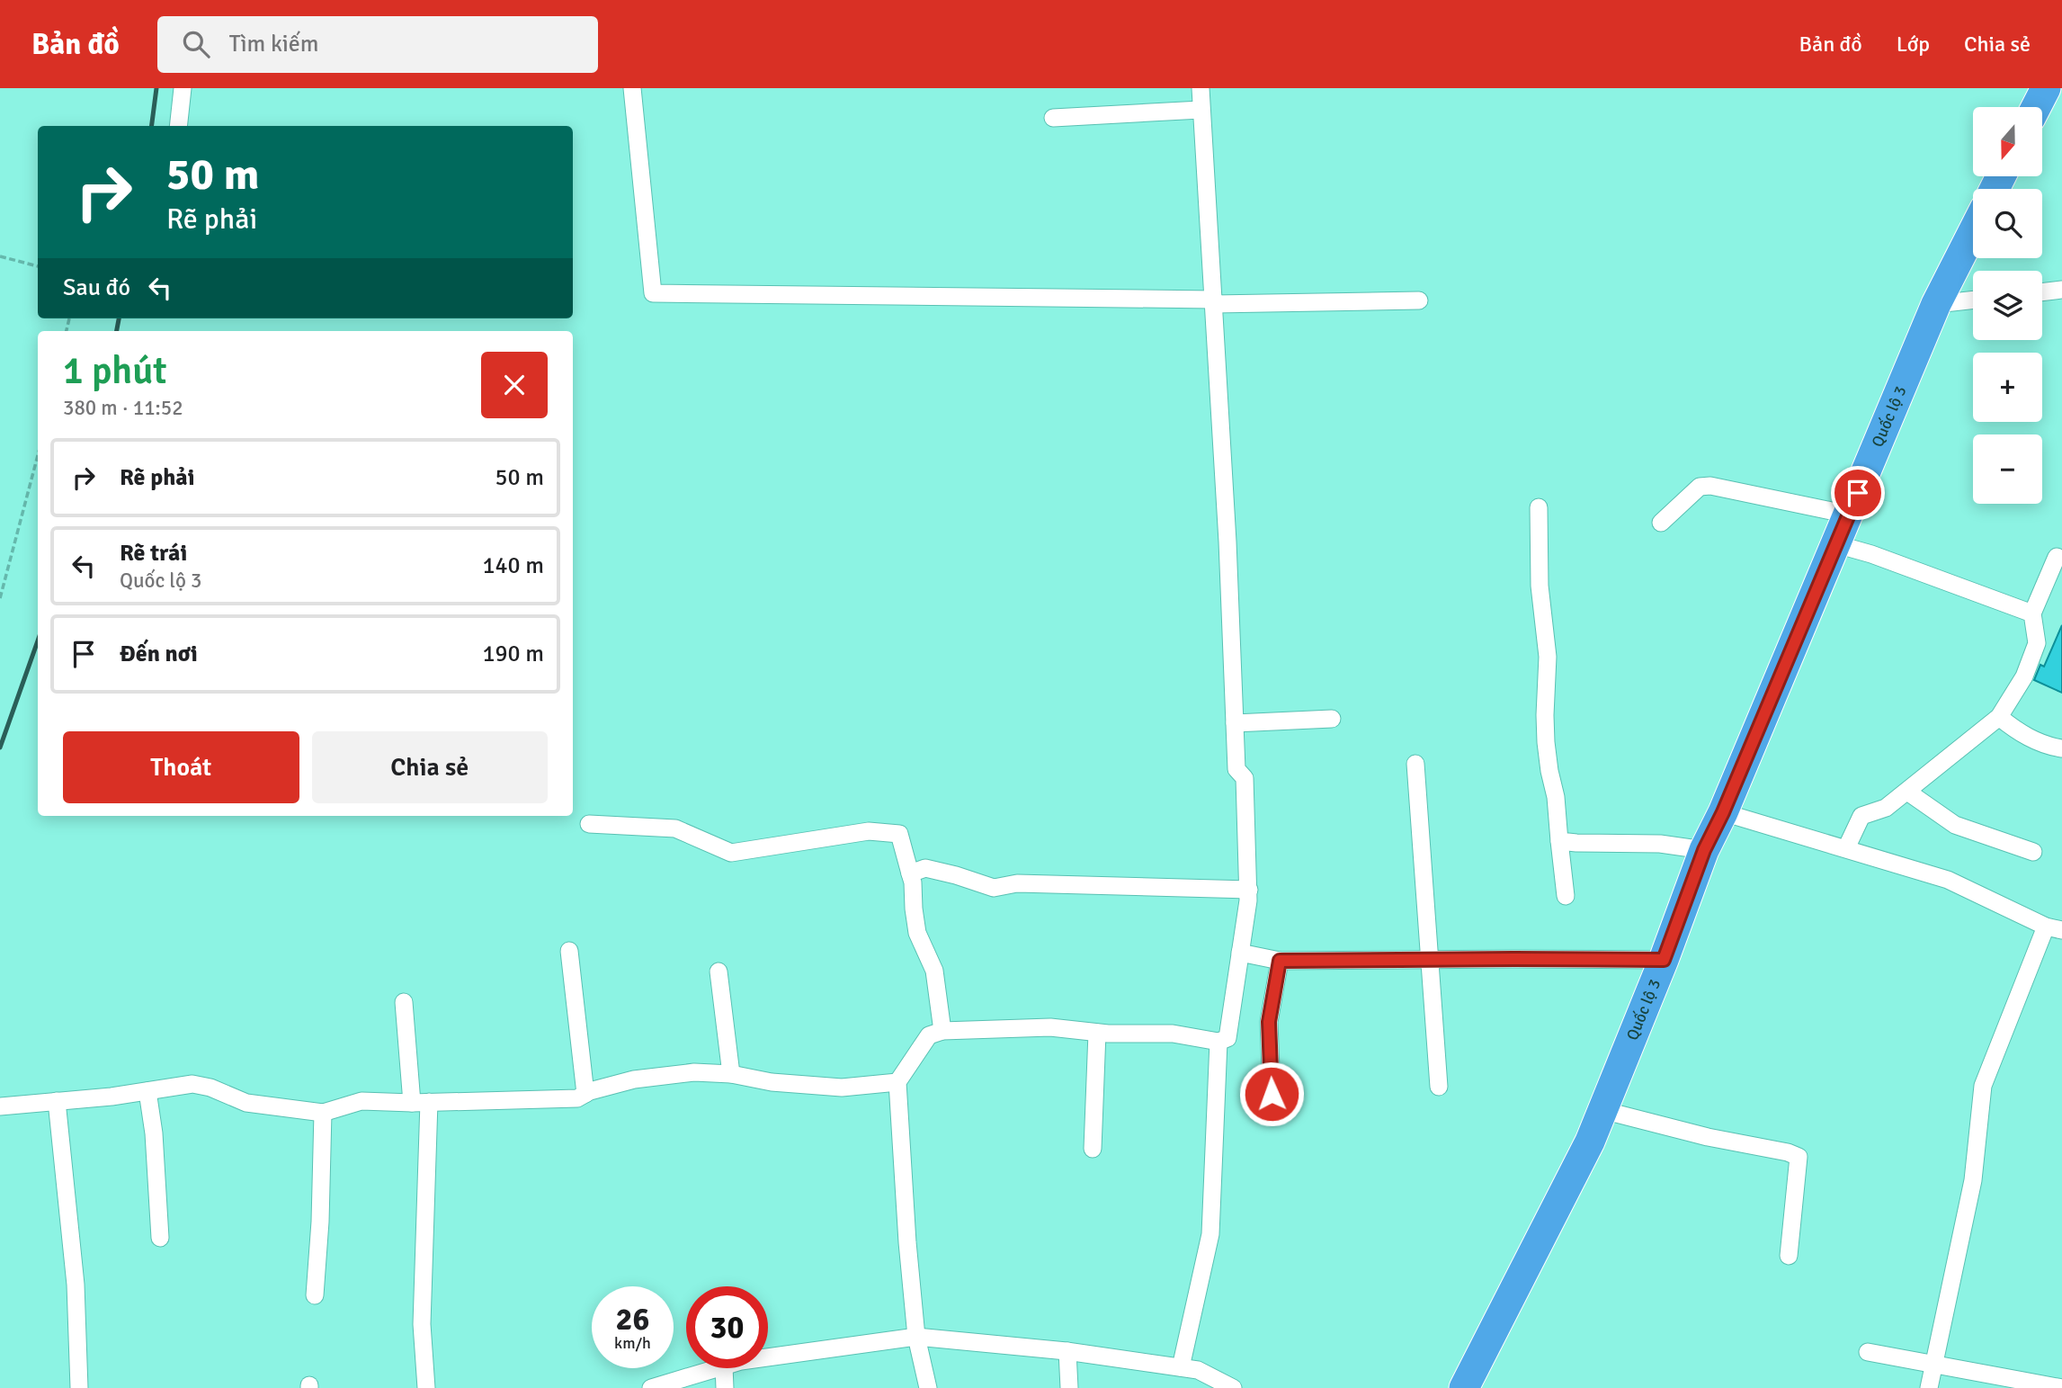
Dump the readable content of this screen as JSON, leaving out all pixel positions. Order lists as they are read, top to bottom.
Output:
{
  "streets": {
    "highway": ["Quốc lộ 3"]
  },
  "north": "bottom",
  "page": {
    "header": "Bản đồ",
    "search": "Tìm kiếm",
    "nav": ["Bản đồ", "Lớp", "Chia sẻ"],
    "map_buttons": ["+", "−"],
    "turn": ["50 m", "Rẽ phải"],
    "then": "Sau đó",
    "heading": ["1 phút", "380 m · 11:52"],
    "list": [
      {
        "name": "Rẽ phải",
        "value": "50 m"
      },
      {
        "name": "Rẽ trái",
        "note": "Quốc lộ 3",
        "value": "140 m"
      },
      {
        "name": "Đến nơi",
        "value": "190 m"
      }
    ],
    "buttons": ["Thoát", "Chia sẻ"],
    "speed": "26 km/h",
    "limit": "30"
  }
}
